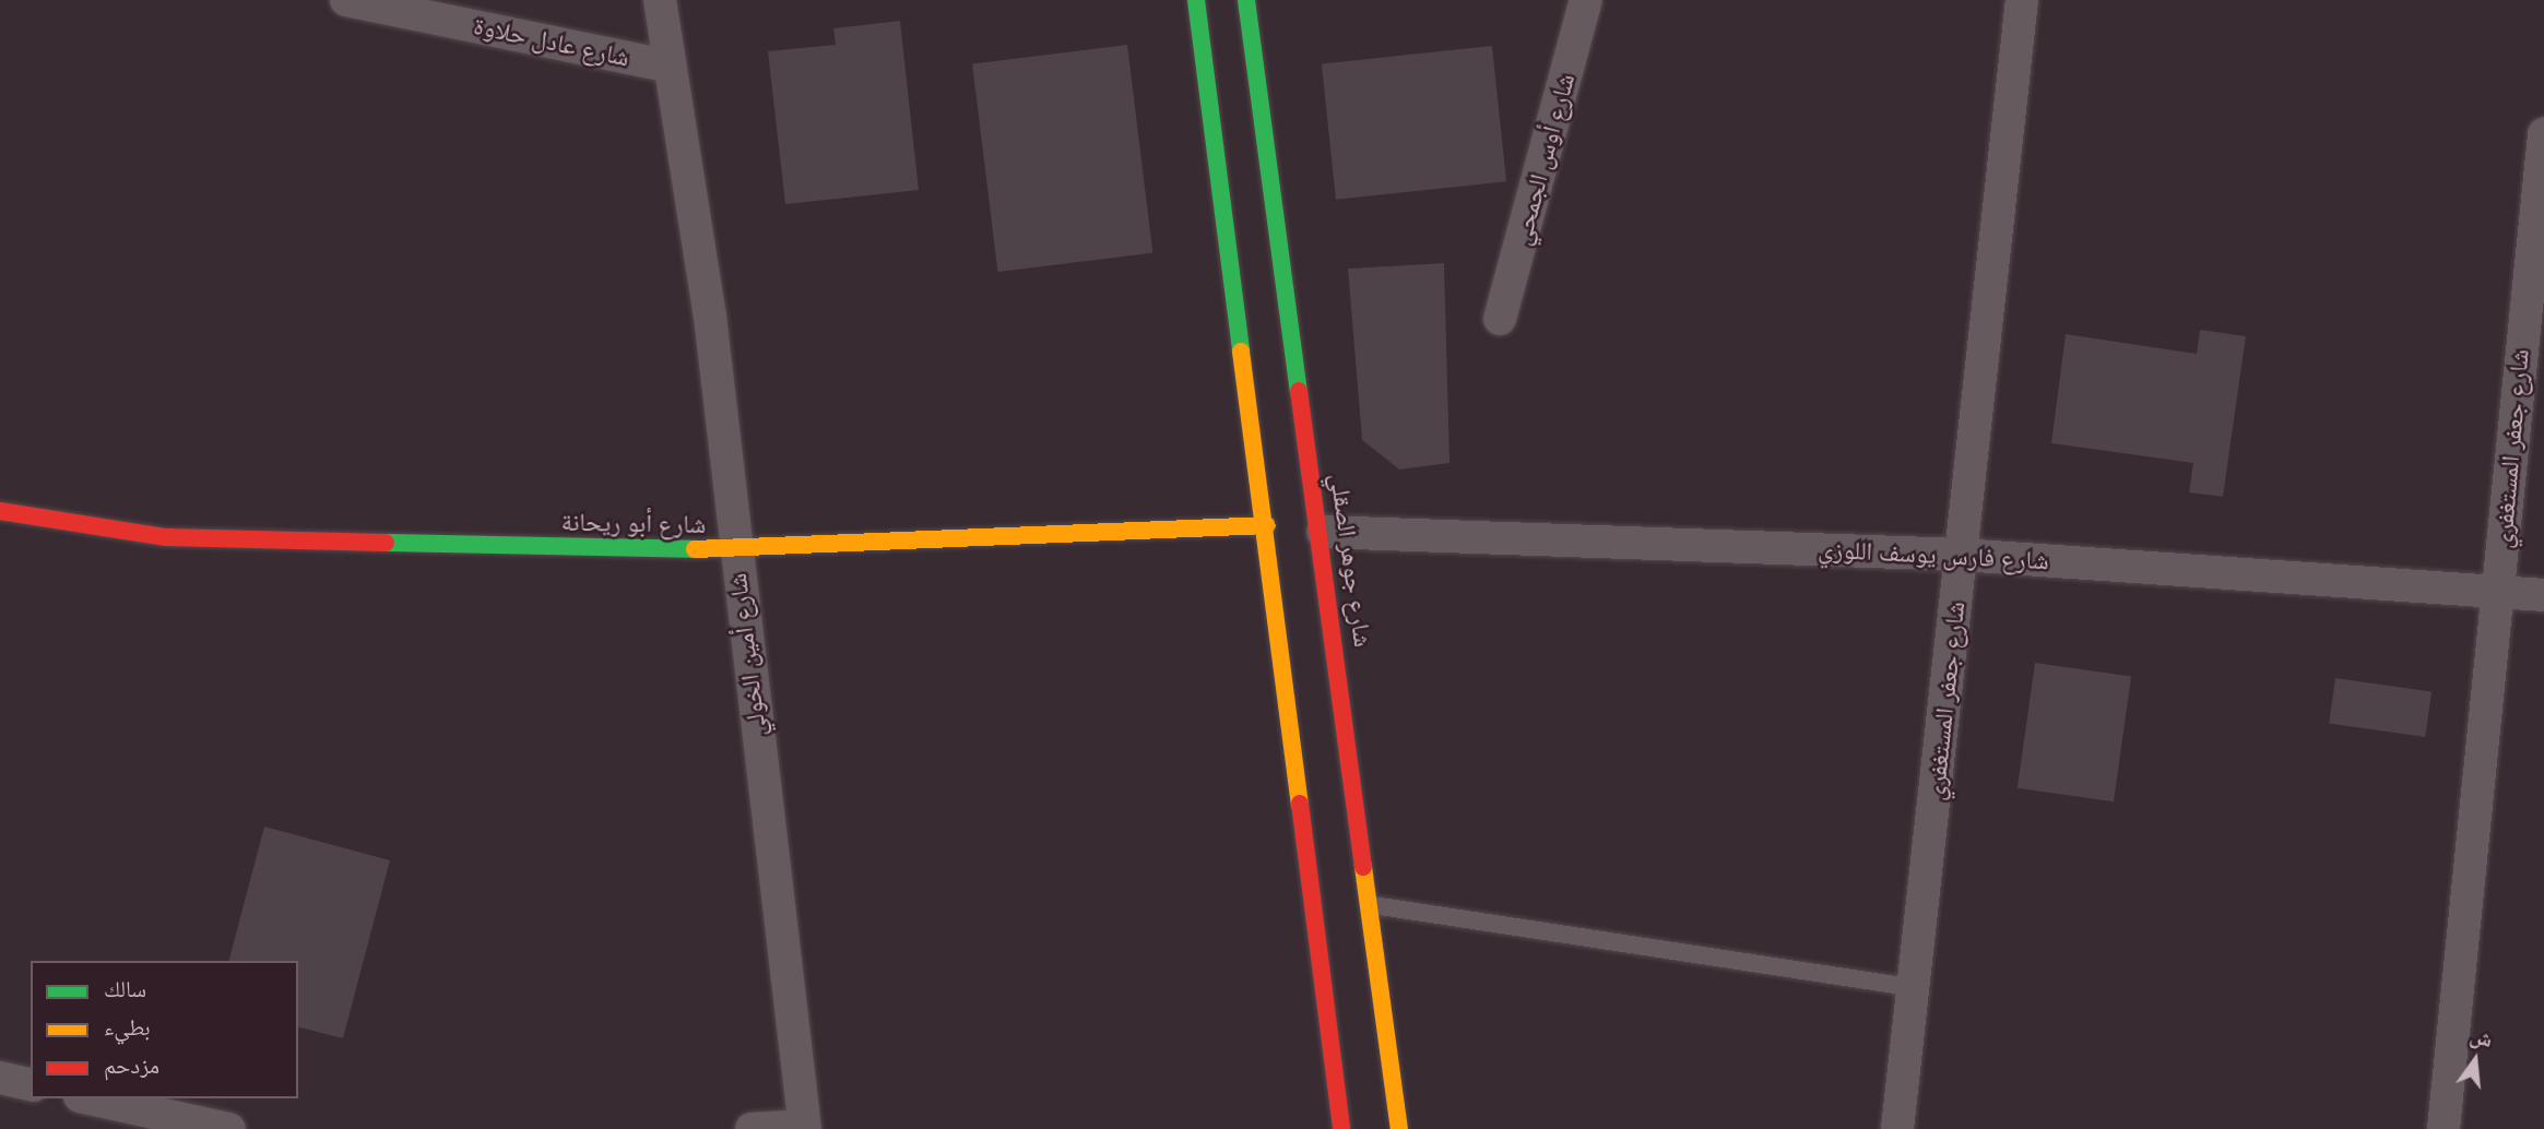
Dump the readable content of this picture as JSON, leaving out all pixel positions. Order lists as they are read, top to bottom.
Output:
{
  "streets": {
    "street": [
      "شارع عادل حلاوة",
      "شارع أوس الجمحي",
      "شارع جعفر المستغفري",
      "شارع أبو ريحانة",
      "شارع فارس يوسف اللوزي",
      "شارع جوهر الصقلي",
      "شارع أمين الخولي"
    ]
  },
  "crossings": [
    ["شارع عادل حلاوة", "شارع أمين الخولي"],
    ["شارع جعفر المستغفري", "شارع فارس يوسف اللوزي"],
    ["شارع أبو ريحانة", "شارع أمين الخولي"],
    ["شارع فارس يوسف اللوزي", "شارع جوهر الصقلي"]
  ],
  "legend": ["سالك", "بطيء", "مزدحم"],
  "north": "top"
}
